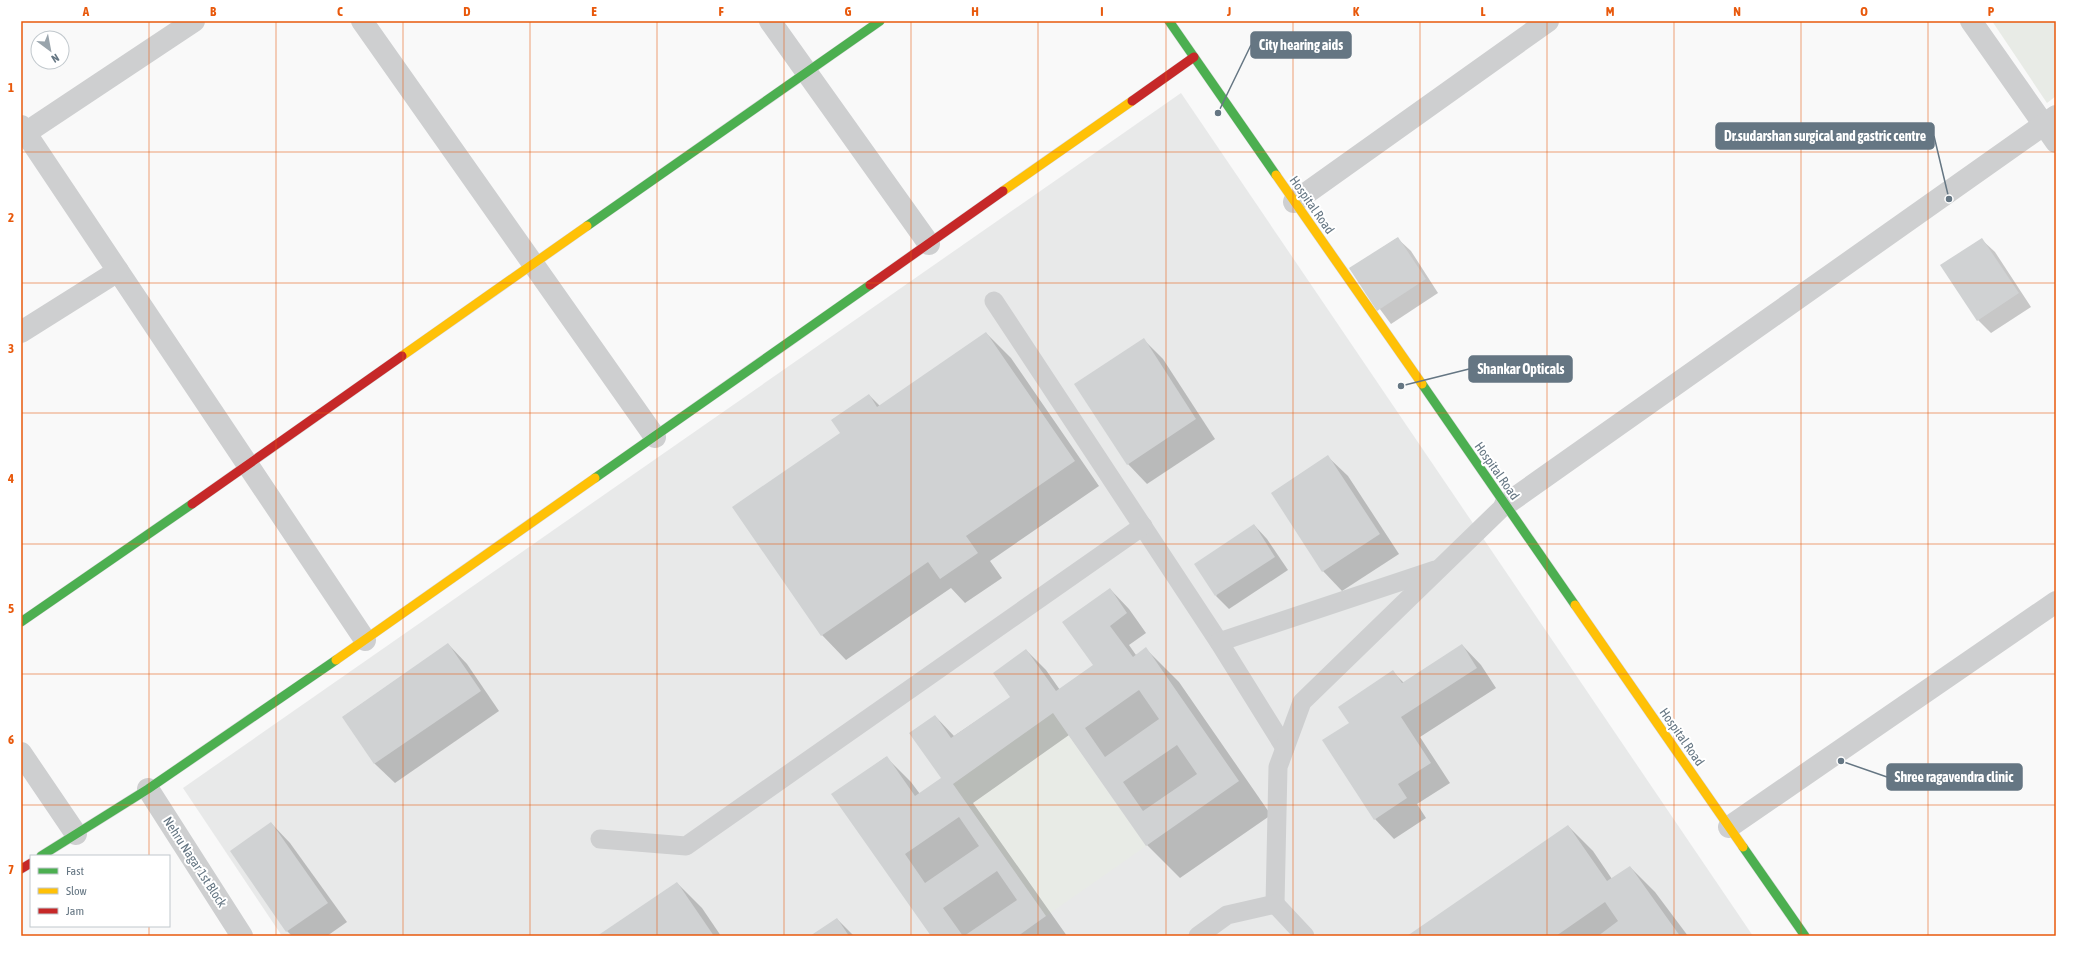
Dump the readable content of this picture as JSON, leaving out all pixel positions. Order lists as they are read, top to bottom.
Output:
{
  "streets": {
    "street": ["Hospital Road", "Nehru Nagar 1st Block"]
  },
  "places": [
    "City hearing aids",
    "Dr.sudarshan surgical and gastric centre",
    "Shankar Opticals",
    "Shree ragavendra clinic"
  ],
  "legend": ["Fast", "Slow", "Jam"],
  "north": "bottom right",
  "grid": {
    "columns": [
      "A",
      "B",
      "C",
      "D",
      "E",
      "F",
      "G",
      "H",
      "I",
      "J",
      "K",
      "L",
      "M",
      "N",
      "O",
      "P"
    ],
    "rows": [
      "1",
      "2",
      "3",
      "4",
      "5",
      "6",
      "7"
    ]
  }
}
